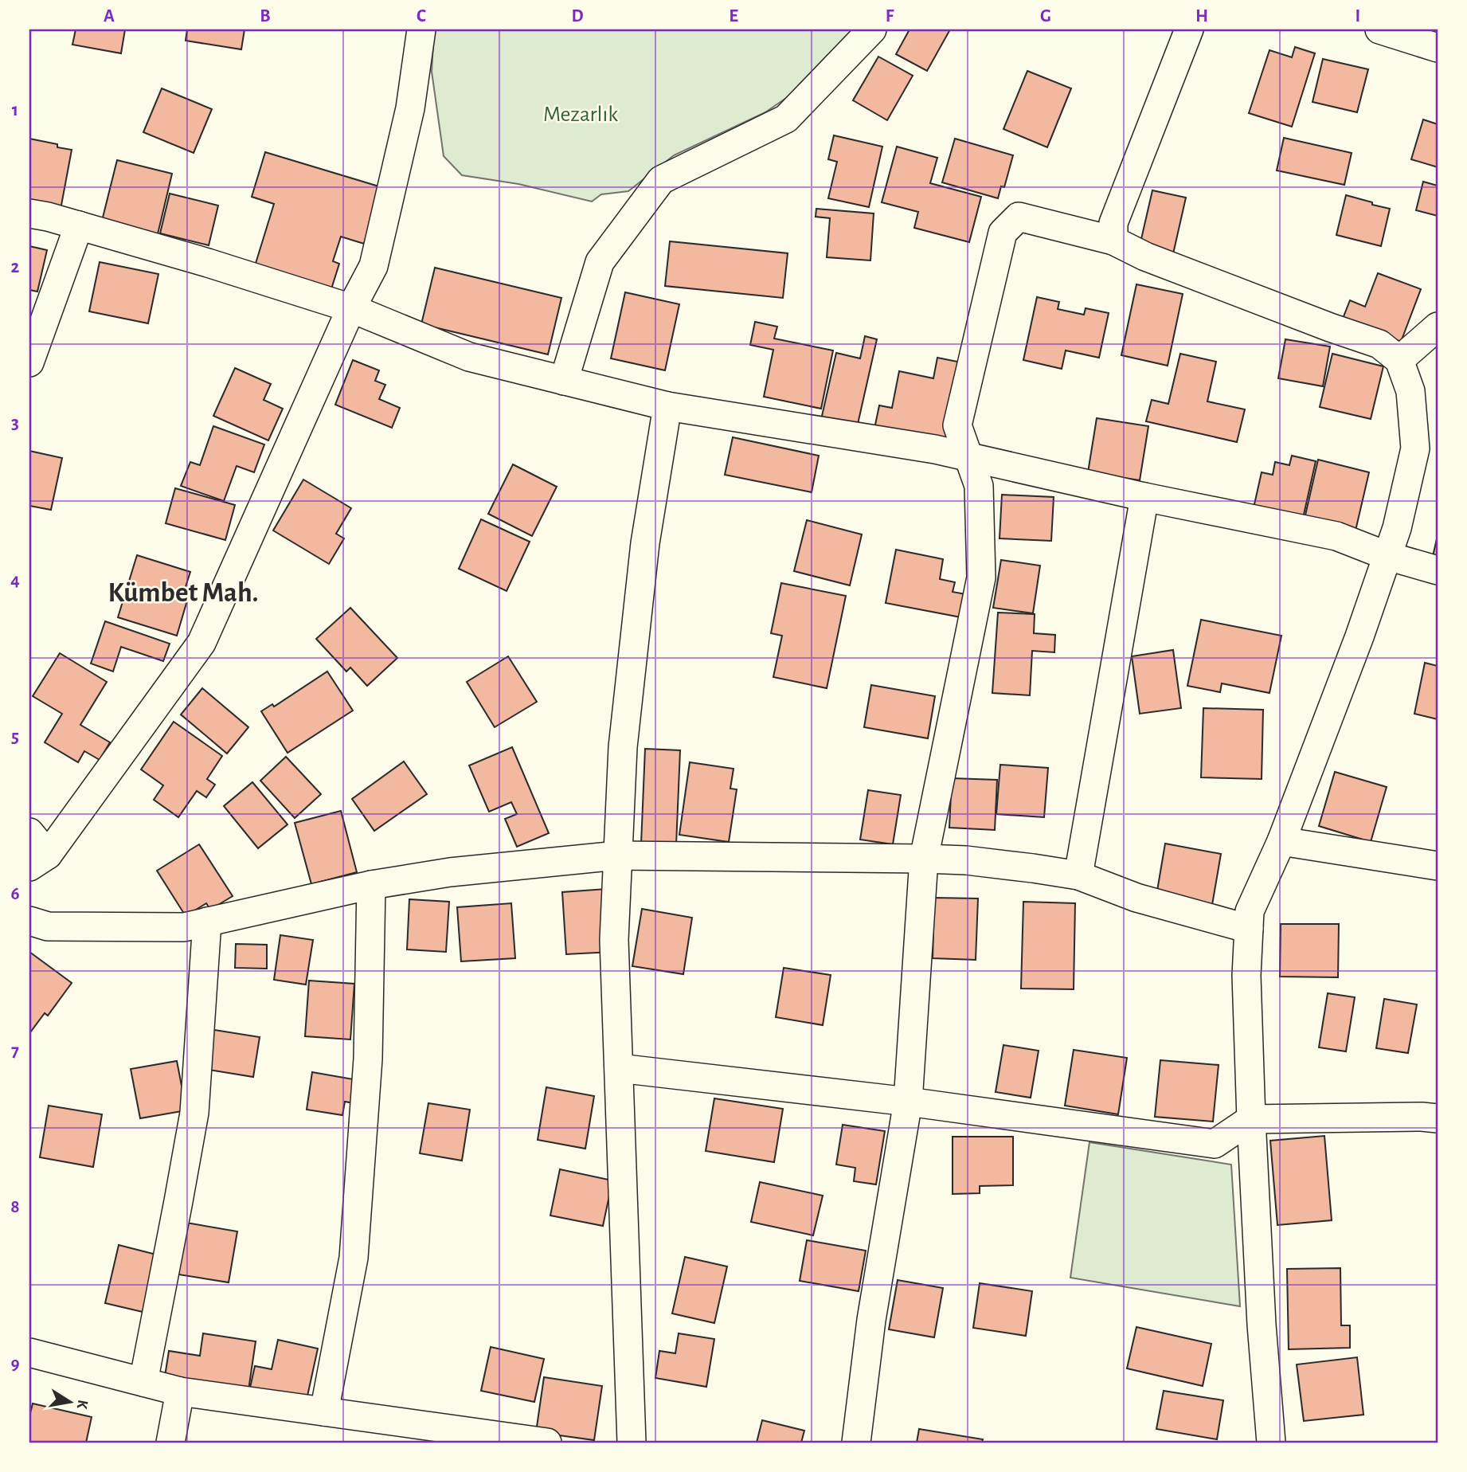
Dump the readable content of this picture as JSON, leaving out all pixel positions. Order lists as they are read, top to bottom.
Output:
{
  "districts": ["Kümbet Mah."],
  "parks": ["Mezarlık"],
  "north": "right",
  "grid": {
    "columns": [
      "A",
      "B",
      "C",
      "D",
      "E",
      "F",
      "G",
      "H",
      "I"
    ],
    "rows": [
      "1",
      "2",
      "3",
      "4",
      "5",
      "6",
      "7",
      "8",
      "9"
    ]
  }
}
